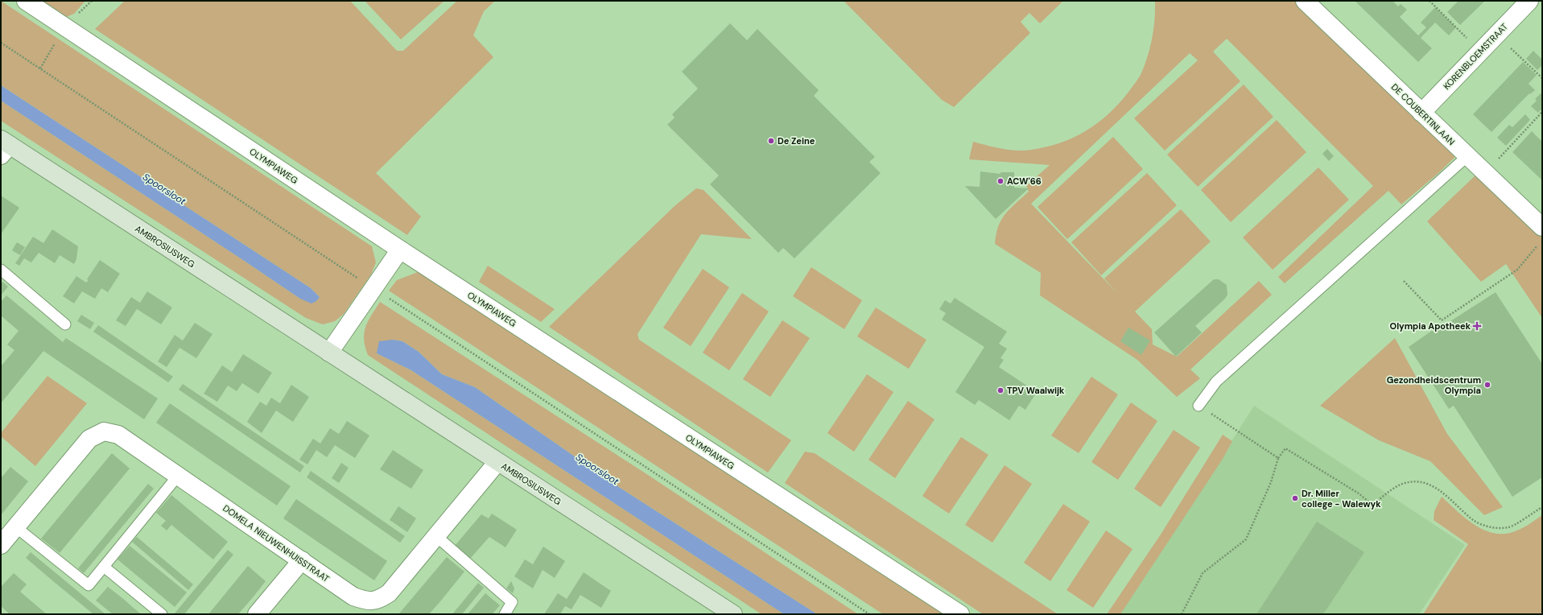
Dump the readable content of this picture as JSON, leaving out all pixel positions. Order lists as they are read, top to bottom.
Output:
{
  "streets": {
    "main road": ["AMBROSIUSWEG"],
    "street": [
      "KORENBLOEMSTRAAT",
      "DE COUBERTINLAAN",
      "OLYMPIAWEG",
      "DOMELA NIEUWENHUISSTRAAT"
    ]
  },
  "crossings": [
    ["KORENBLOEMSTRAAT", "DE COUBERTINLAAN"],
    ["AMBROSIUSWEG", "DOMELA NIEUWENHUISSTRAAT"]
  ],
  "water": ["Spoorsloot"],
  "places": {
    "other": [
      "De Zeine",
      "ACW'66",
      "Gezondheidscentrum Olympia",
      "TPV Waalwijk",
      "Dr. Miller college - Walewyk"
    ],
    "health": ["Olympia Apotheek"]
  }
}
